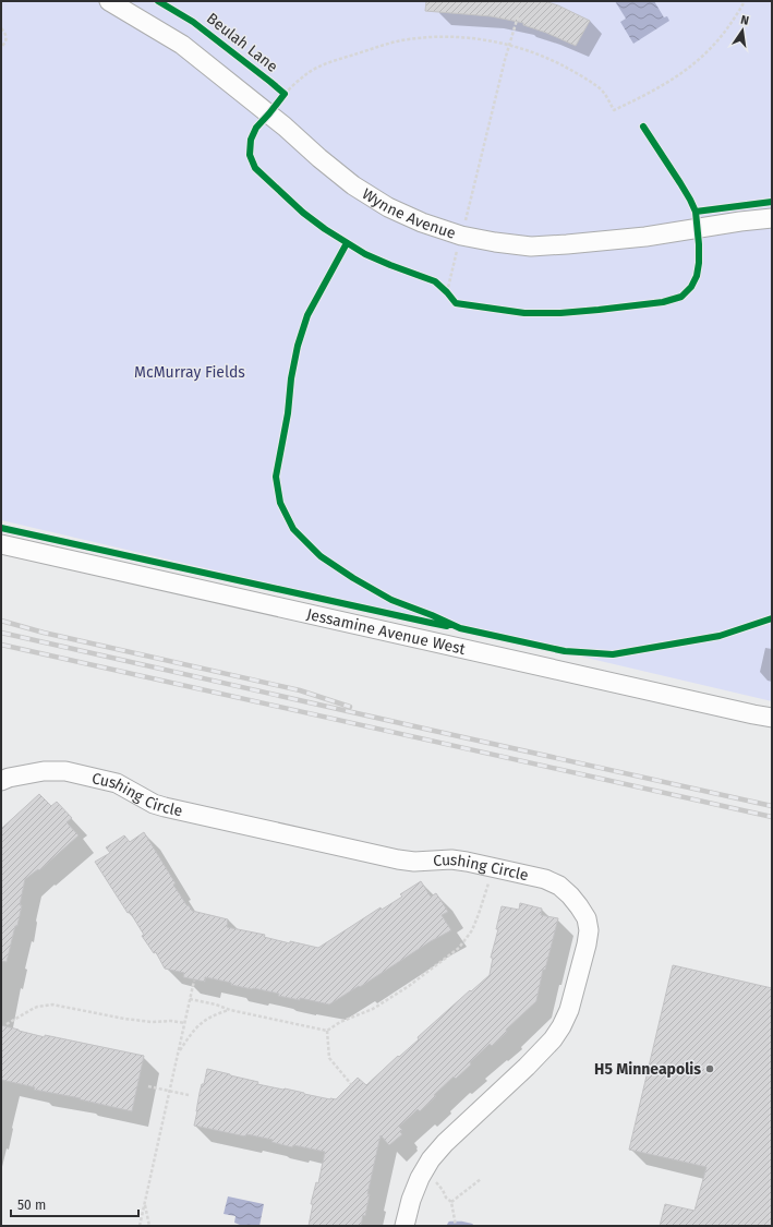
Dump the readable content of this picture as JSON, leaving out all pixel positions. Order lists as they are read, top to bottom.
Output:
{
  "streets": {
    "street": ["Wynne Avenue", "Jessamine Avenue West", "Cushing Circle"],
    "cycle path": ["Beulah Lane"]
  },
  "parks": ["McMurray Fields"],
  "places": ["H5 Minneapolis"],
  "scale_bar": "50 m",
  "north": "top"
}
